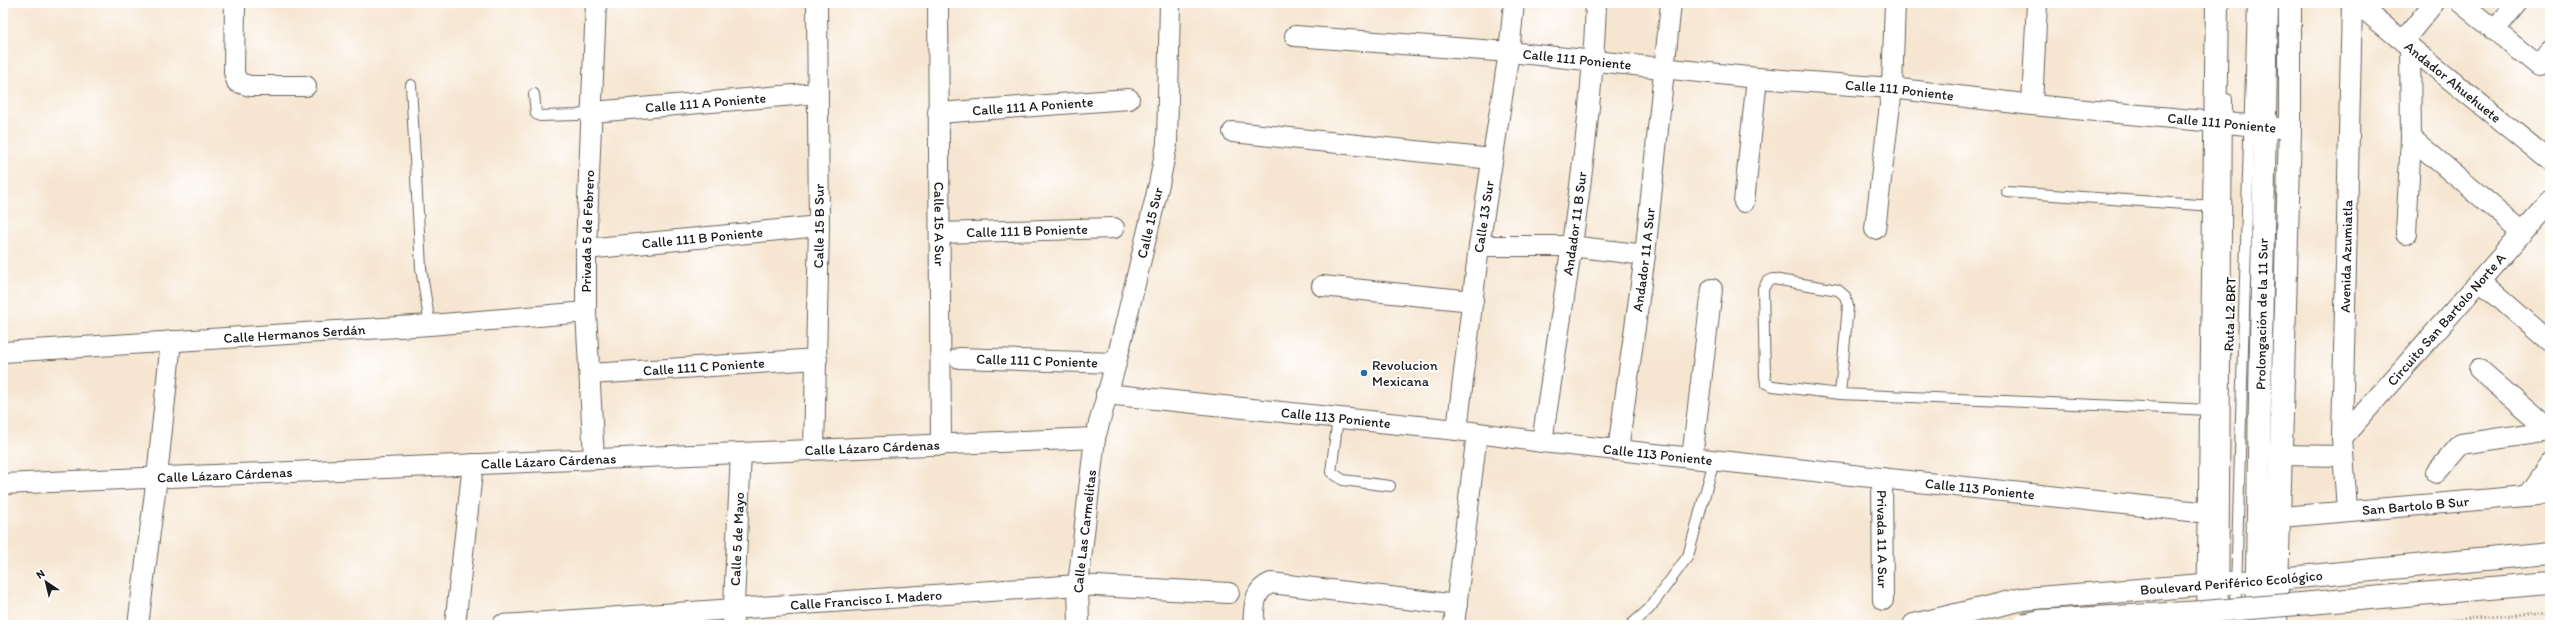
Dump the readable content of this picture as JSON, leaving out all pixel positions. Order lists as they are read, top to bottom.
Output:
{
  "streets": {
    "main road": ["Prolongación de la 11 Sur", "Boulevard Periférico Ecológico"],
    "street": [
      "Calle 111 Poniente",
      "Andador Ahuehuete",
      "Calle 111 A Poniente",
      "Calle 13 Sur",
      "Calle 15 Sur",
      "Andador 11 B Sur",
      "Calle 15 A Sur",
      "Calle 15 B Sur",
      "Privada 5 de Febrero",
      "Calle 111 B Poniente",
      "Avenida Azumiatla",
      "Andador 11 A Sur",
      "Circuito San Bartolo Norte A",
      "Calle Hermanos Serdán",
      "Calle 111 C Poniente",
      "Calle 113 Poniente",
      "Calle Lázaro Cárdenas",
      "San Bartolo B Sur",
      "Calle Las Carmelitas",
      "Calle 5 de Mayo",
      "Privada 11 A Sur",
      "Calle Francisco I. Madero"
    ],
    "lane": ["Ruta L2 BRT"]
  },
  "crossings": [
    ["Calle 111 Poniente", "Calle 13 Sur"],
    ["Calle 111 Poniente", "Andador 11 B Sur"],
    ["Calle 111 Poniente", "Andador 11 A Sur"],
    ["Calle 111 Poniente", "Ruta L2 BRT"],
    ["Calle 111 Poniente", "Prolongación de la 11 Sur"],
    ["Calle 111 A Poniente", "Calle 15 A Sur"],
    ["Calle 111 A Poniente", "Calle 15 B Sur"],
    ["Calle 111 A Poniente", "Privada 5 de Febrero"],
    ["Calle 13 Sur", "Calle 113 Poniente"],
    ["Calle 15 Sur", "Calle 111 C Poniente"],
    ["Calle 15 Sur", "Calle 113 Poniente"],
    ["Calle 15 Sur", "Calle Lázaro Cárdenas"],
    ["Calle 15 Sur", "Calle Las Carmelitas"],
    ["Andador 11 B Sur", "Calle 113 Poniente"],
    ["Calle 15 A Sur", "Calle 111 B Poniente"],
    ["Calle 15 A Sur", "Calle Lázaro Cárdenas"],
    ["Calle 15 B Sur", "Calle 111 B Poniente"],
    ["Calle 15 B Sur", "Calle 111 C Poniente"],
    ["Calle 15 B Sur", "Calle Lázaro Cárdenas"],
    ["Privada 5 de Febrero", "Calle 111 B Poniente"],
    ["Privada 5 de Febrero", "Calle Hermanos Serdán"],
    ["Privada 5 de Febrero", "Calle 111 C Poniente"],
    ["Privada 5 de Febrero", "Calle Lázaro Cárdenas"],
    ["Avenida Azumiatla", "Circuito San Bartolo Norte A"],
    ["Avenida Azumiatla", "San Bartolo B Sur"],
    ["Andador 11 A Sur", "Calle 113 Poniente"],
    ["Ruta L2 BRT", "Prolongación de la 11 Sur"],
    ["Ruta L2 BRT", "Boulevard Periférico Ecológico"],
    ["Prolongación de la 11 Sur", "Calle 113 Poniente"],
    ["Prolongación de la 11 Sur", "Boulevard Periférico Ecológico"],
    ["Calle 113 Poniente", "Privada 11 A Sur"],
    ["Calle Lázaro Cárdenas", "Calle Las Carmelitas"],
    ["Calle Lázaro Cárdenas", "Calle 5 de Mayo"],
    ["Calle Las Carmelitas", "Calle Francisco I. Madero"],
    ["Calle 5 de Mayo", "Calle Francisco I. Madero"]
  ],
  "places": ["Revolucion Mexicana"],
  "north": "top left"
}
